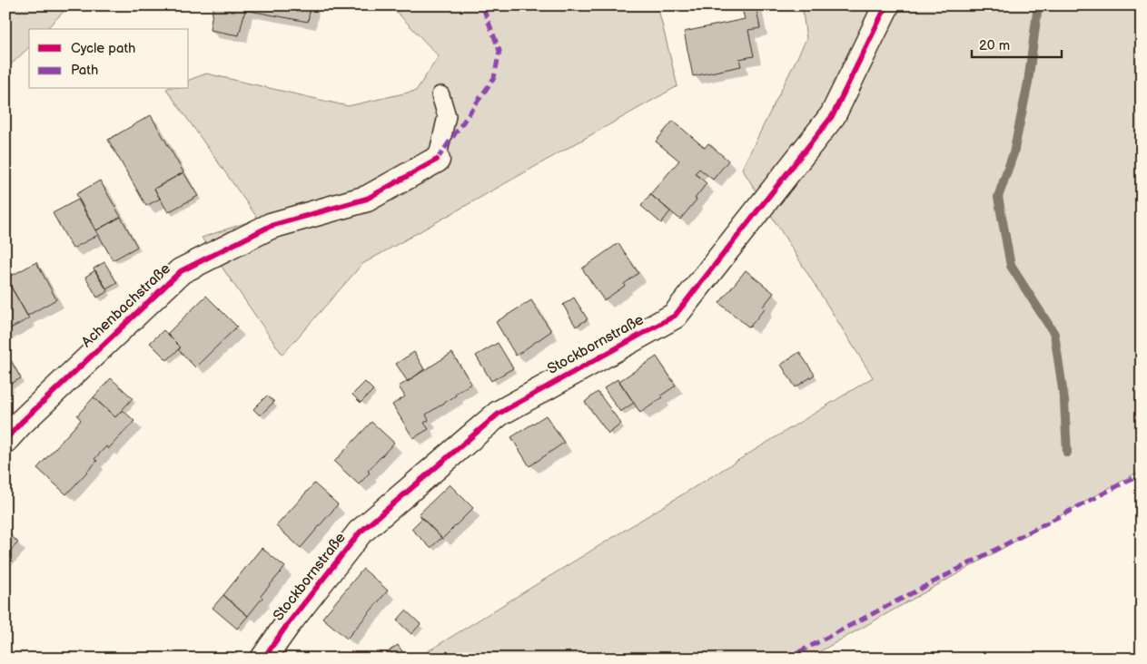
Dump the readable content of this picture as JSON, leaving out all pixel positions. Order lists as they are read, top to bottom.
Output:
{
  "streets": {
    "street": ["Achenbachstraße", "Stockbornstraße"]
  },
  "legend": ["Cycle path", "Path"],
  "scale_bar": "20 m"
}
